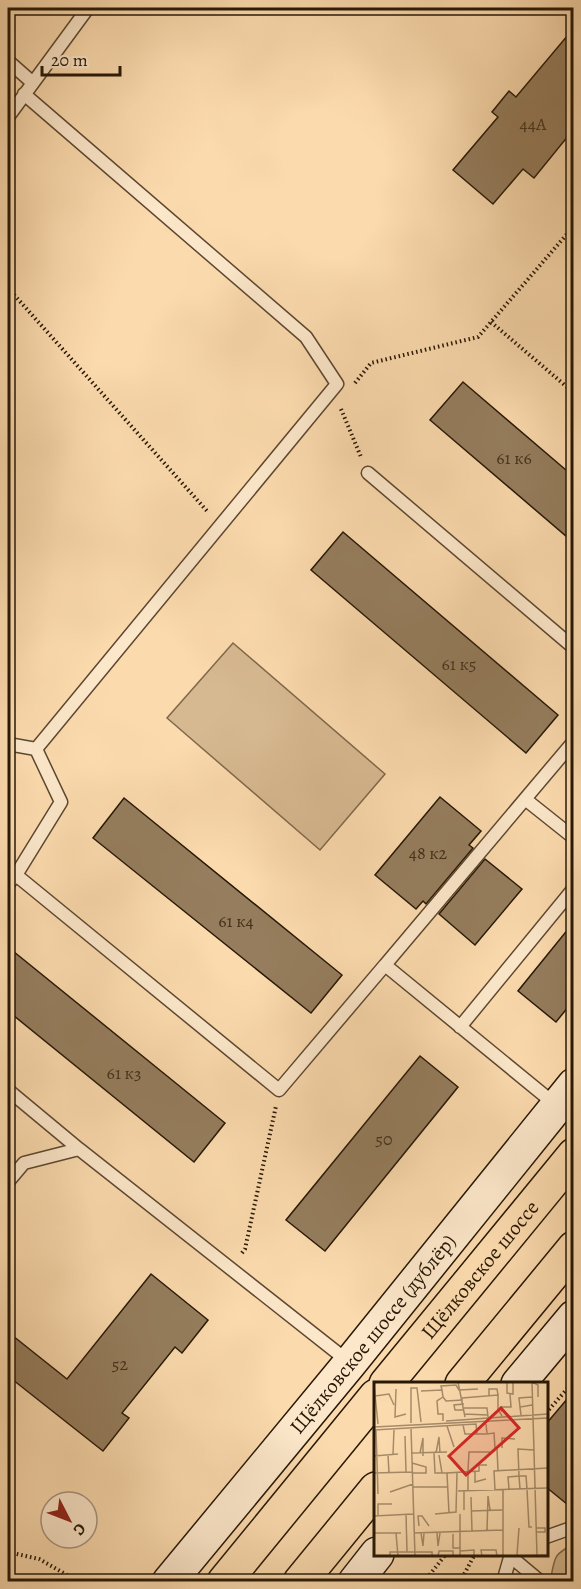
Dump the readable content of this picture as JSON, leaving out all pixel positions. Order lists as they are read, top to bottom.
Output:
{
  "streets": {
    "main road": ["Щёлковское шоссе", "Щёлковское шоссе (дублёр)"]
  },
  "house_numbers": [
    "44А",
    "61 к6",
    "61 к5",
    "48 к2",
    "61 к4",
    "61 к3",
    "50",
    "52"
  ],
  "scale_bar": "20 m",
  "north": "bottom right"
}
